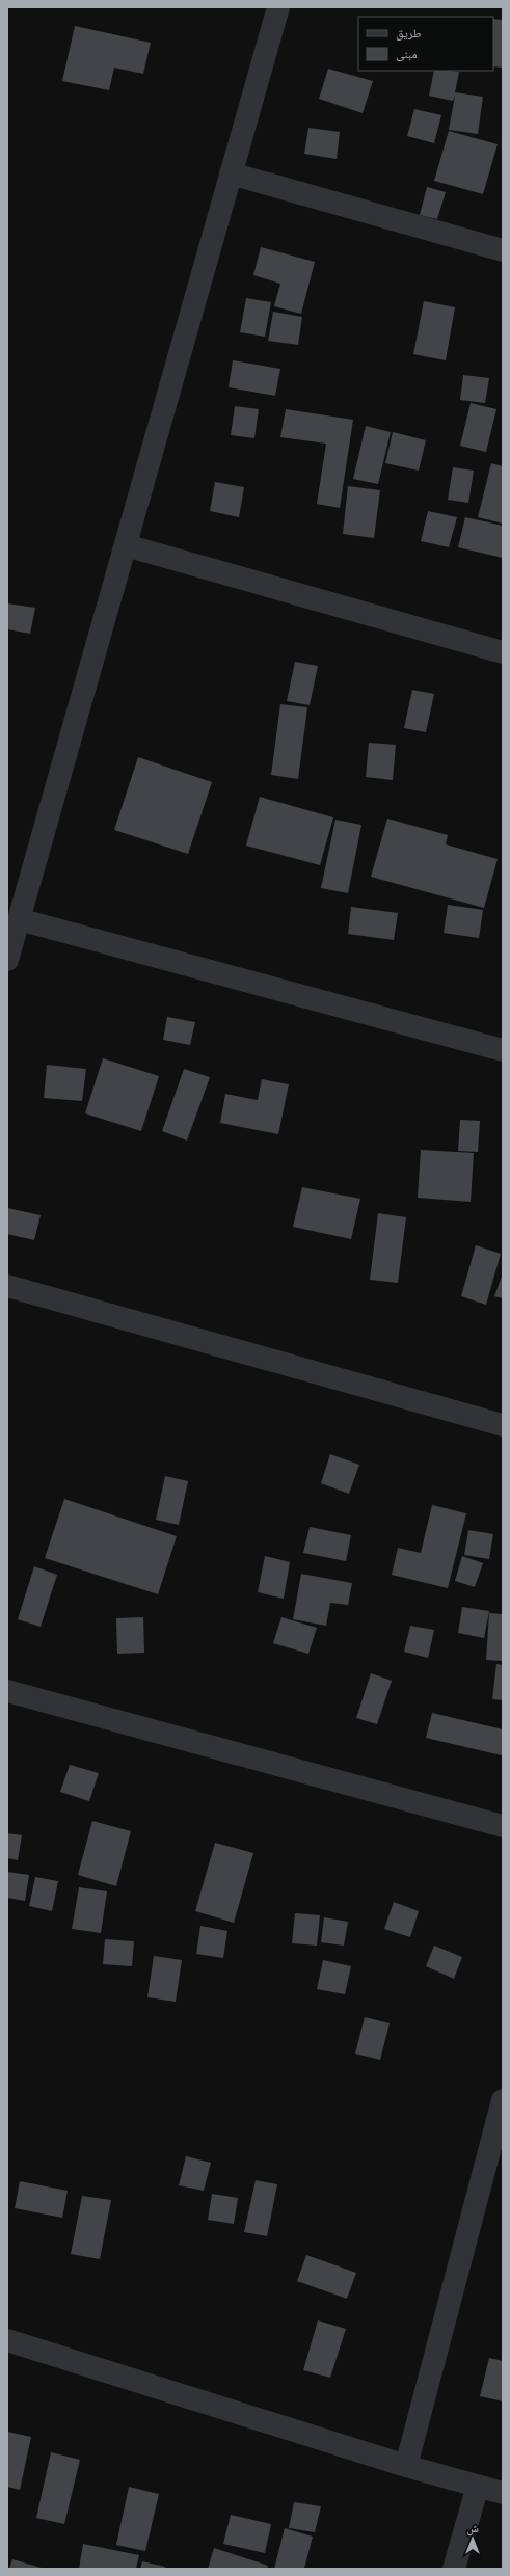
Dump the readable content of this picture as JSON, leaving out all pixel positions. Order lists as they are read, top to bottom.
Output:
{
  "legend": ["طريق", "مبنى"],
  "north": "top"
}
